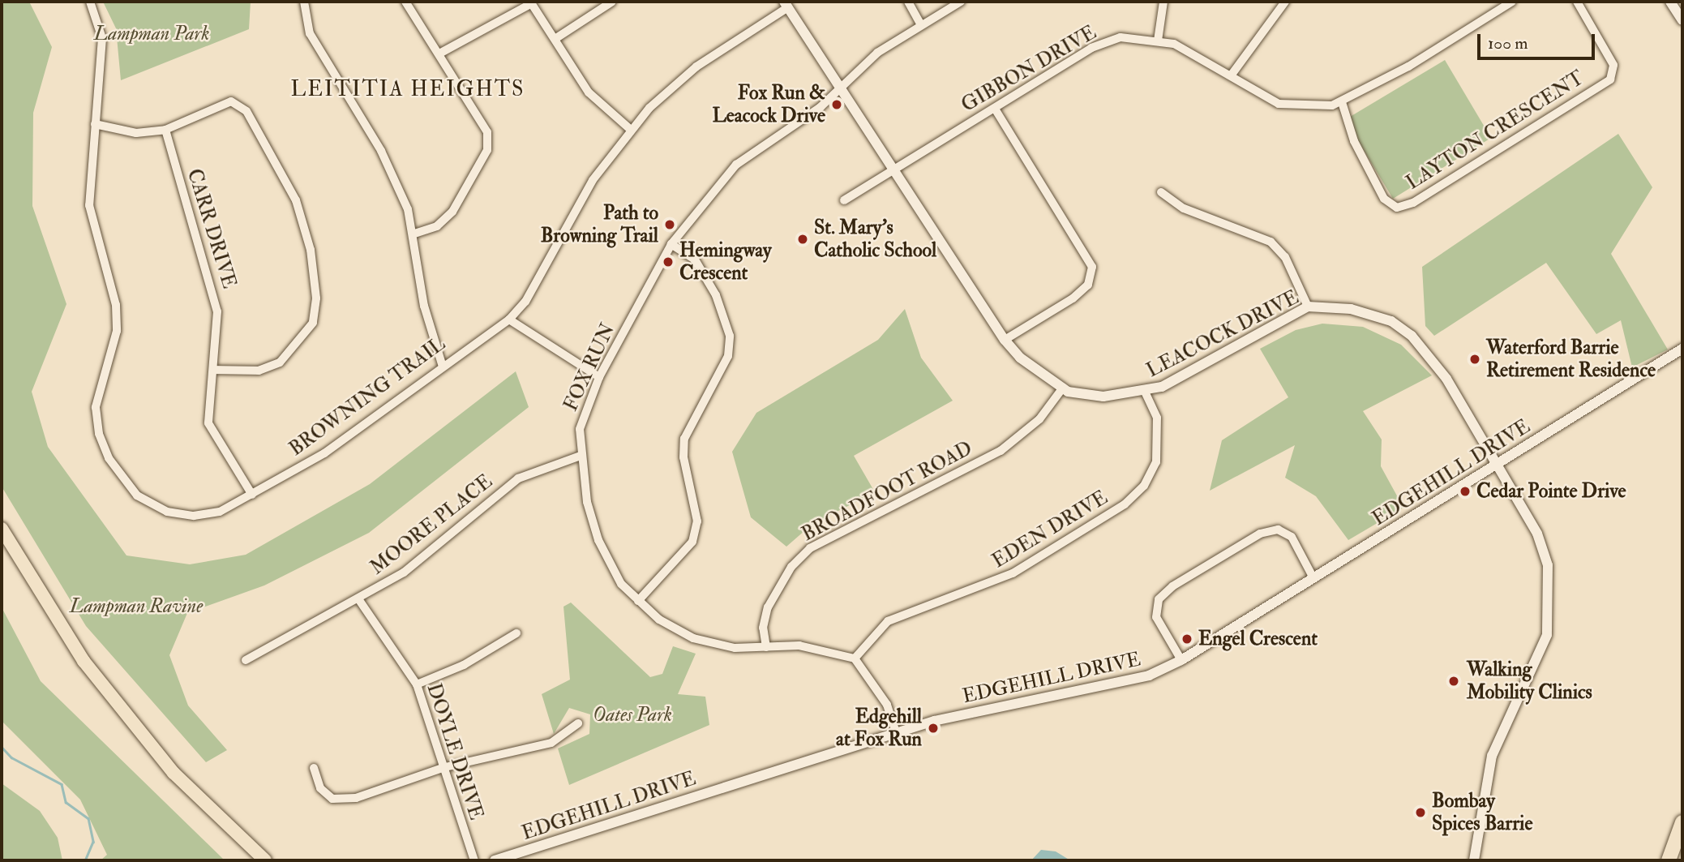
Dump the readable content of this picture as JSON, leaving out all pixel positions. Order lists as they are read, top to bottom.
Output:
{
  "streets": {
    "street": [
      "GIBBON DRIVE",
      "LAYTON CRESCENT",
      "CARR DRIVE",
      "LEACOCK DRIVE",
      "FOX RUN",
      "BROWNING TRAIL",
      "EDGEHILL DRIVE",
      "BROADFOOT ROAD",
      "MOORE PLACE",
      "EDEN DRIVE",
      "DOYLE DRIVE"
    ]
  },
  "crossings": [
    ["GIBBON DRIVE", "LAYTON CRESCENT"],
    ["GIBBON DRIVE", "LEACOCK DRIVE"],
    ["CARR DRIVE", "BROWNING TRAIL"],
    ["LEACOCK DRIVE", "FOX RUN"],
    ["LEACOCK DRIVE", "BROWNING TRAIL"],
    ["LEACOCK DRIVE", "EDGEHILL DRIVE"],
    ["LEACOCK DRIVE", "BROADFOOT ROAD"],
    ["LEACOCK DRIVE", "EDEN DRIVE"],
    ["FOX RUN", "BROADFOOT ROAD"],
    ["FOX RUN", "MOORE PLACE"],
    ["FOX RUN", "EDEN DRIVE"],
    ["MOORE PLACE", "DOYLE DRIVE"]
  ],
  "districts": ["LEITITIA HEIGHTS"],
  "parks": ["Lampman Park", "Lampman Ravine", "Oates Park"],
  "places": [
    "Fox Run & Leacock Drive",
    "Path to Browning Trail",
    "St. Mary's Catholic School",
    "Hemingway Crescent",
    "Waterford Barrie Retirement Residence",
    "Cedar Pointe Drive",
    "Engel Crescent",
    "Walking Mobility Clinics",
    "Edgehill at Fox Run",
    "Bombay Spices Barrie"
  ],
  "scale_bar": "100 m"
}
